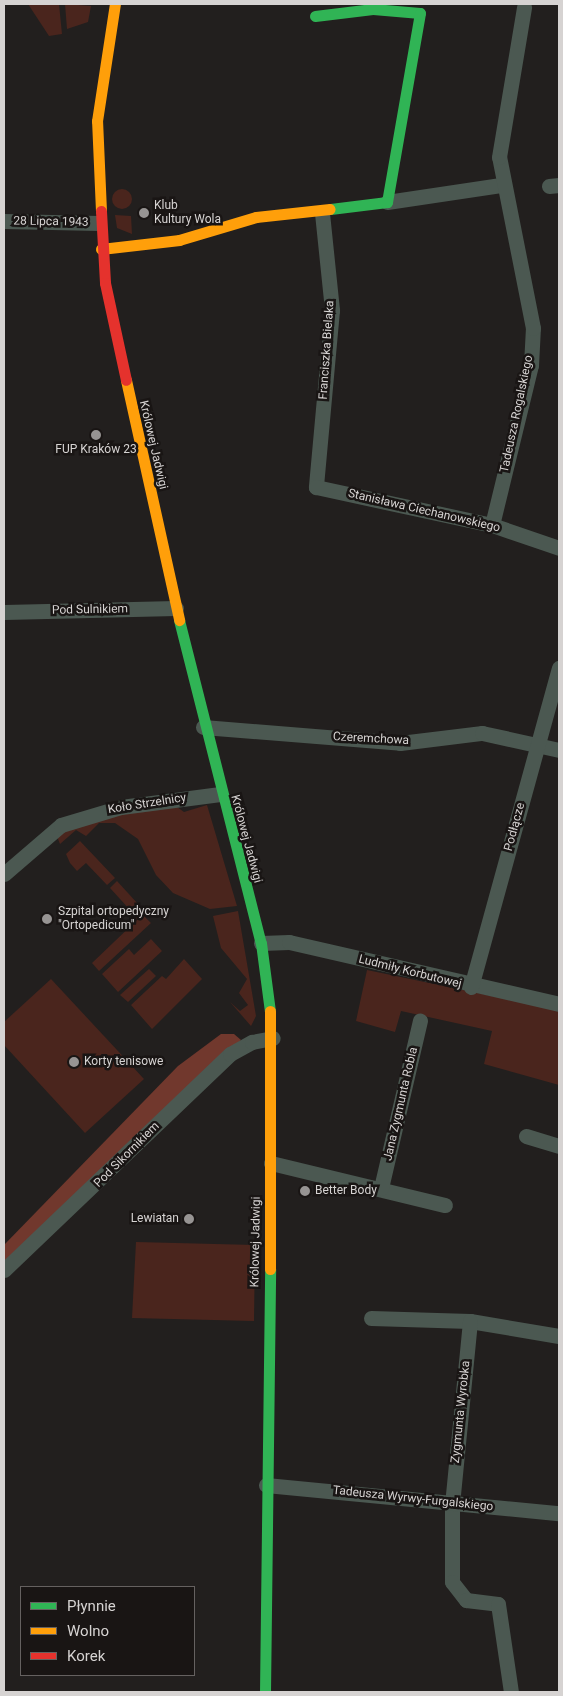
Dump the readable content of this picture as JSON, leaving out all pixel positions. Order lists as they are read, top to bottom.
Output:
{
  "streets": {
    "street": [
      "28 Lipca 1943",
      "Franciszka Bielaka",
      "Tadeusza Rogalskiego",
      "Królowej Jadwigi",
      "Stanisława Ciechanowskiego",
      "Pod Sulnikiem",
      "Czeremchowa",
      "Koło Strzelnicy",
      "Podłącze",
      "Ludmiły Korbutowej",
      "Jana Zygmunta Robla",
      "Pod Sikornikiem",
      "Zygmunta Wyrobka",
      "Tadeusza Wyrwy-Furgalskiego"
    ]
  },
  "crossings": [
    ["28 Lipca 1943", "Królowej Jadwigi"],
    ["Franciszka Bielaka", "Stanisława Ciechanowskiego"],
    ["Tadeusza Rogalskiego", "Stanisława Ciechanowskiego"],
    ["Królowej Jadwigi", "Pod Sulnikiem"],
    ["Królowej Jadwigi", "Czeremchowa"],
    ["Królowej Jadwigi", "Koło Strzelnicy"],
    ["Królowej Jadwigi", "Ludmiły Korbutowej"],
    ["Królowej Jadwigi", "Pod Sikornikiem"],
    ["Królowej Jadwigi", "Tadeusza Wyrwy-Furgalskiego"],
    ["Czeremchowa", "Podłącze"],
    ["Podłącze", "Ludmiły Korbutowej"],
    ["Zygmunta Wyrobka", "Tadeusza Wyrwy-Furgalskiego"]
  ],
  "places": [
    "Klub Kultury Wola",
    "FUP Kraków 23",
    "Szpital ortopedyczny \"Ortopedicum\"",
    "Korty tenisowe",
    "Better Body",
    "Lewiatan"
  ],
  "legend": ["Płynnie", "Wolno", "Korek"]
}
